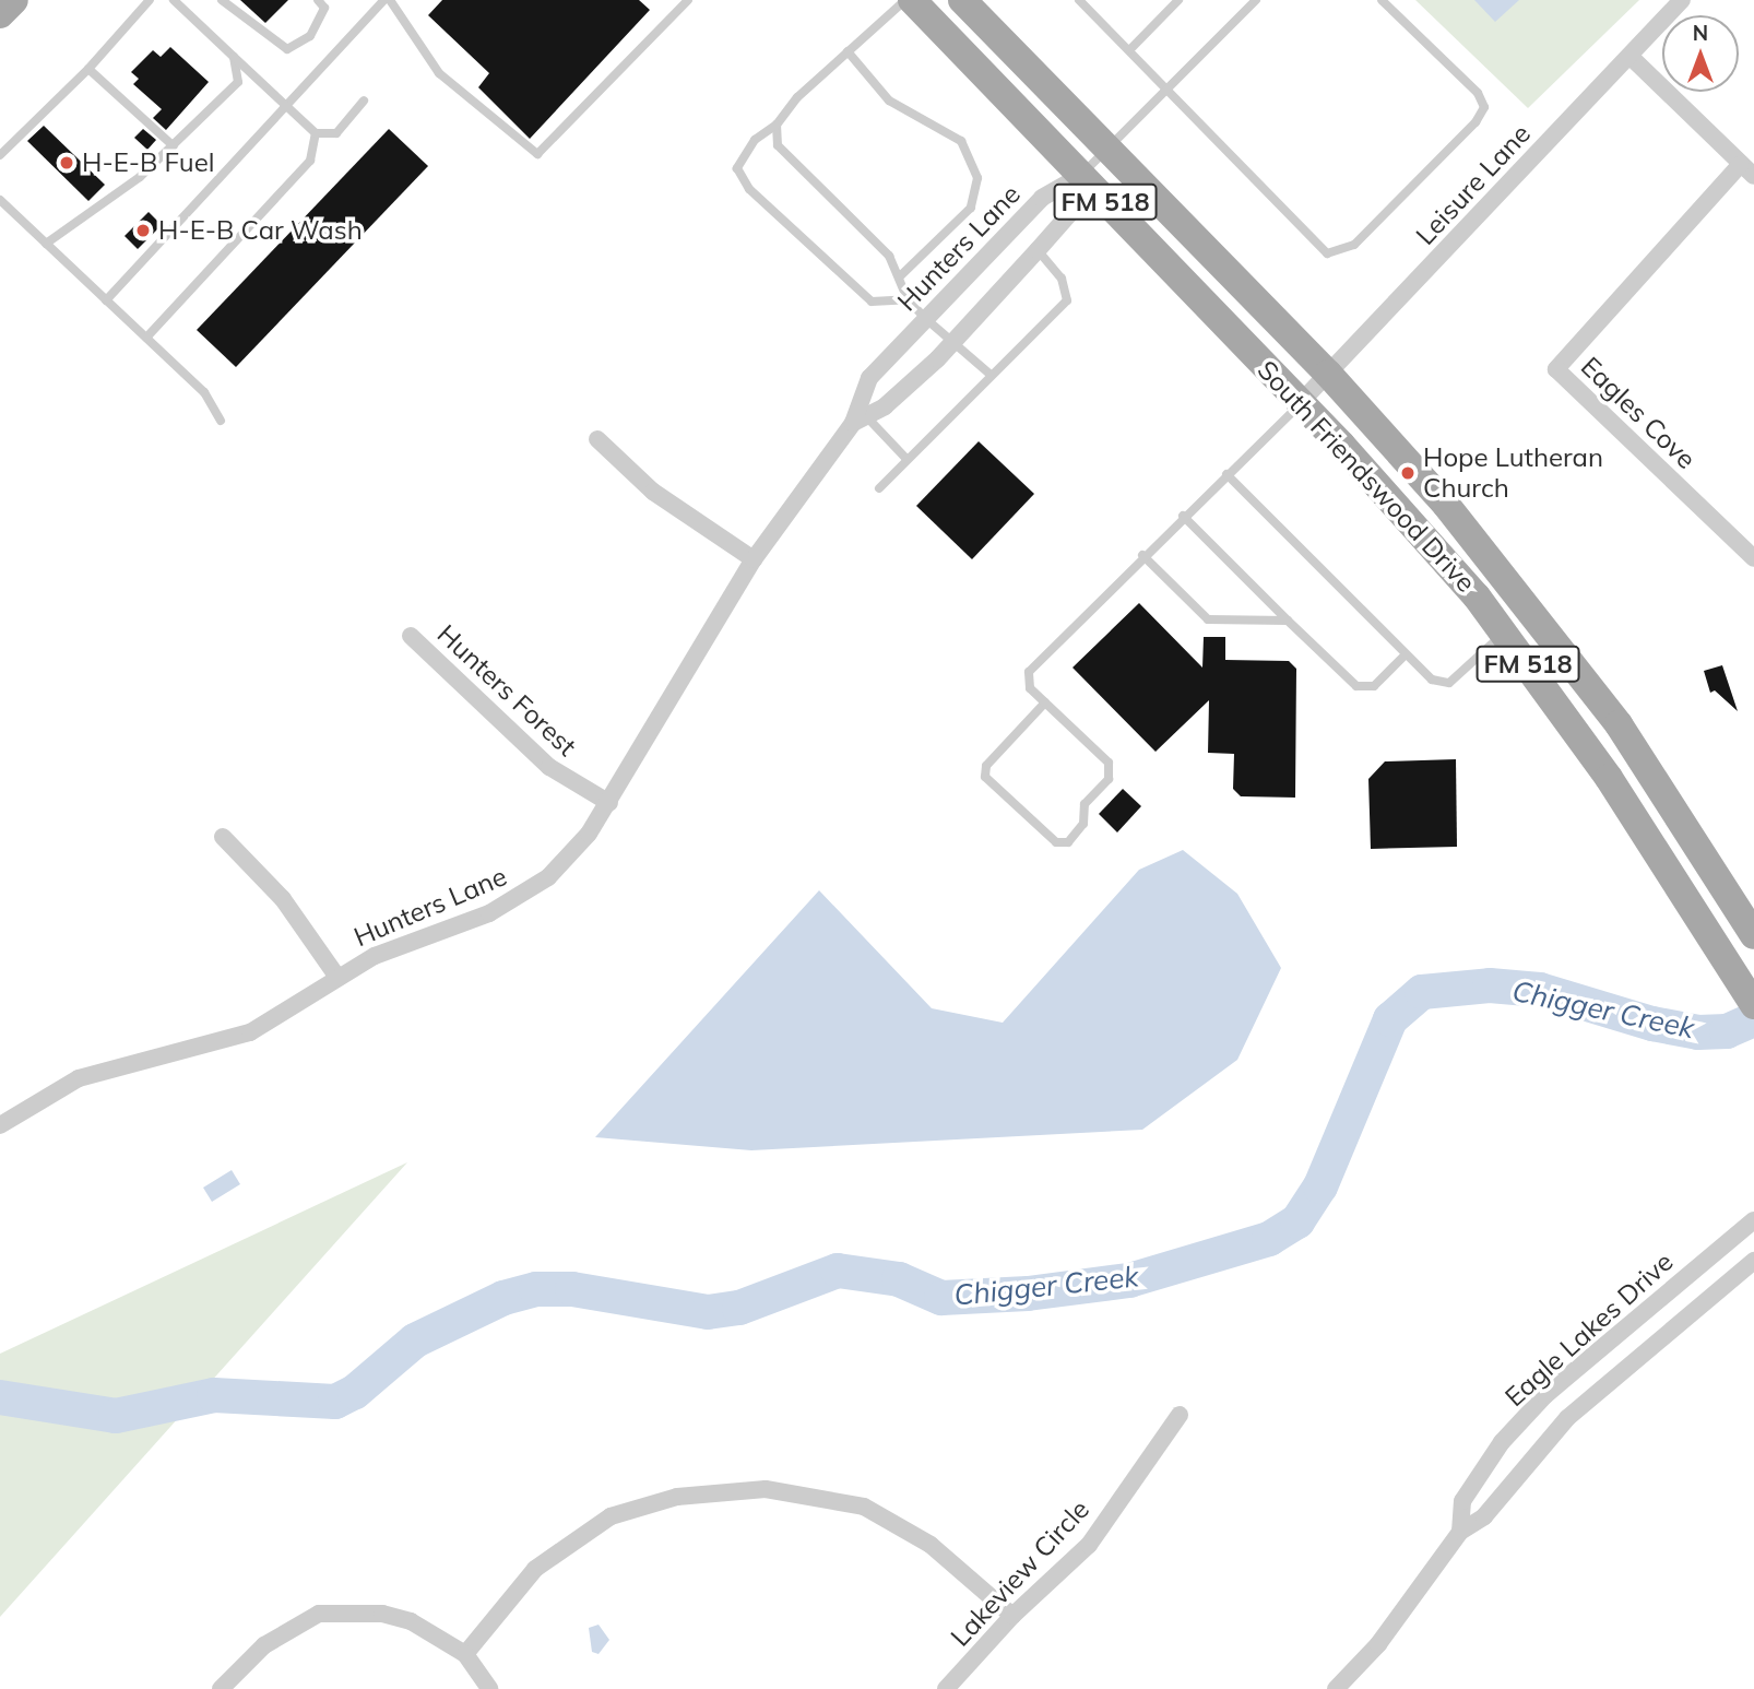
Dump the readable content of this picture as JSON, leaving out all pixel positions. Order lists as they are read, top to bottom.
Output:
{
  "streets": {
    "main road": ["FM 518", "South Friendswood Drive"],
    "street": [
      "Leisure Lane",
      "Hunters Lane",
      "Eagles Cove",
      "Hunters Forest",
      "Eagle Lakes Drive",
      "Lakeview Circle"
    ]
  },
  "crossings": [
    ["Leisure Lane", "South Friendswood Drive"],
    ["Hunters Lane", "South Friendswood Drive"],
    ["Hunters Lane", "Hunters Forest"]
  ],
  "water": ["Chigger Creek"],
  "places": ["H-E-B Fuel", "H-E-B Car Wash", "Hope Lutheran Church"],
  "north": "top"
}
